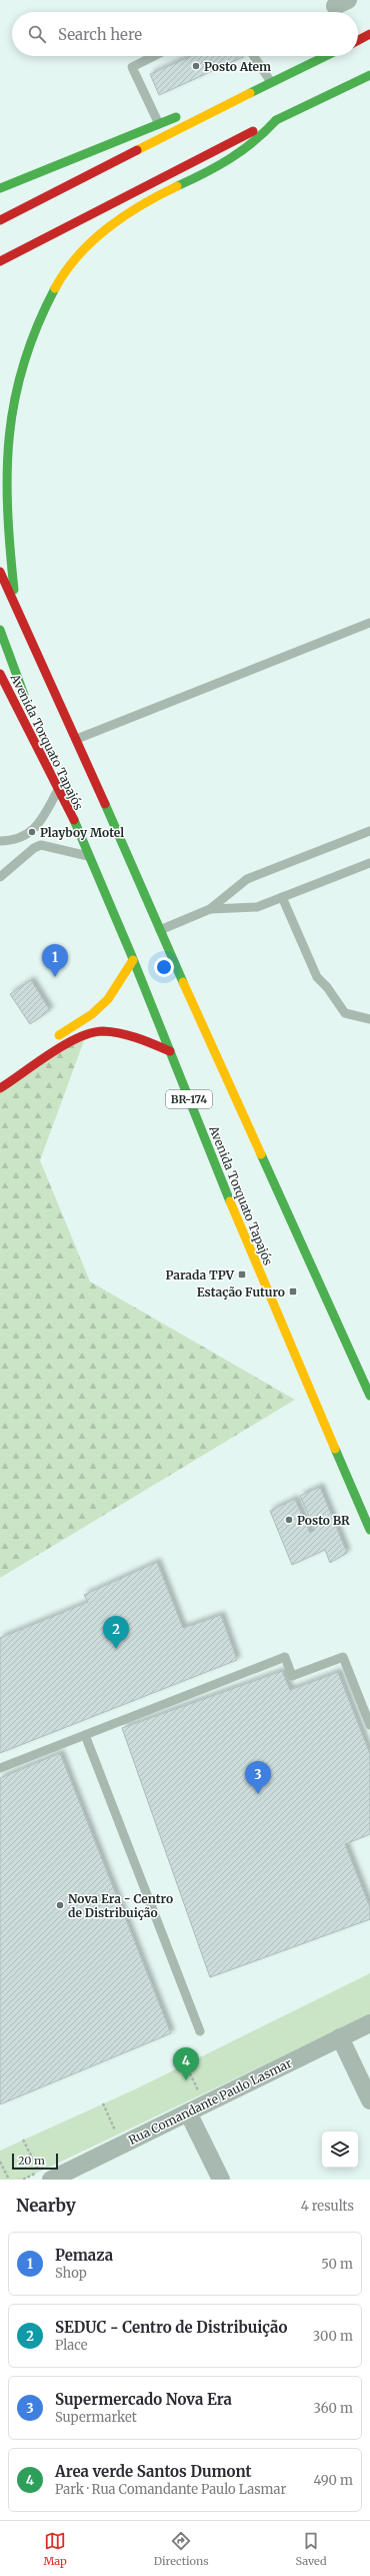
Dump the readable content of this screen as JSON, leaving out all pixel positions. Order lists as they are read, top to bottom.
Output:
{
  "streets": {
    "main road": ["Avenida Torquato Tapajós", "BR-174"],
    "street": ["Rua Comandante Paulo Lasmar"]
  },
  "places": {
    "other": [
      "Posto Atem",
      "Playboy Motel",
      "Posto BR",
      "Nova Era - Centro de Distribuição"
    ],
    "transit": ["Parada TPV", "Estação Futuro"]
  },
  "scale_bar": "20 m",
  "page": {
    "search": "Search here",
    "pins": [
      "1",
      "2",
      "3",
      "4"
    ],
    "scale": "20 m",
    "heading": ["Nearby", "4 results"],
    "list": [
      {
        "mark": "1",
        "name": "Pemaza",
        "note": "Shop",
        "value": "50 m"
      },
      {
        "mark": "2",
        "name": "SEDUC - Centro de Distribuição",
        "note": "Place",
        "value": "300 m"
      },
      {
        "mark": "3",
        "name": "Supermercado Nova Era",
        "note": "Supermarket",
        "value": "360 m"
      },
      {
        "mark": "4",
        "name": "Area verde Santos Dumont",
        "note": "Park · Rua Comandante Paulo Lasmar",
        "value": "490 m"
      }
    ],
    "nav": ["Map", "Directions", "Saved"]
  }
}
